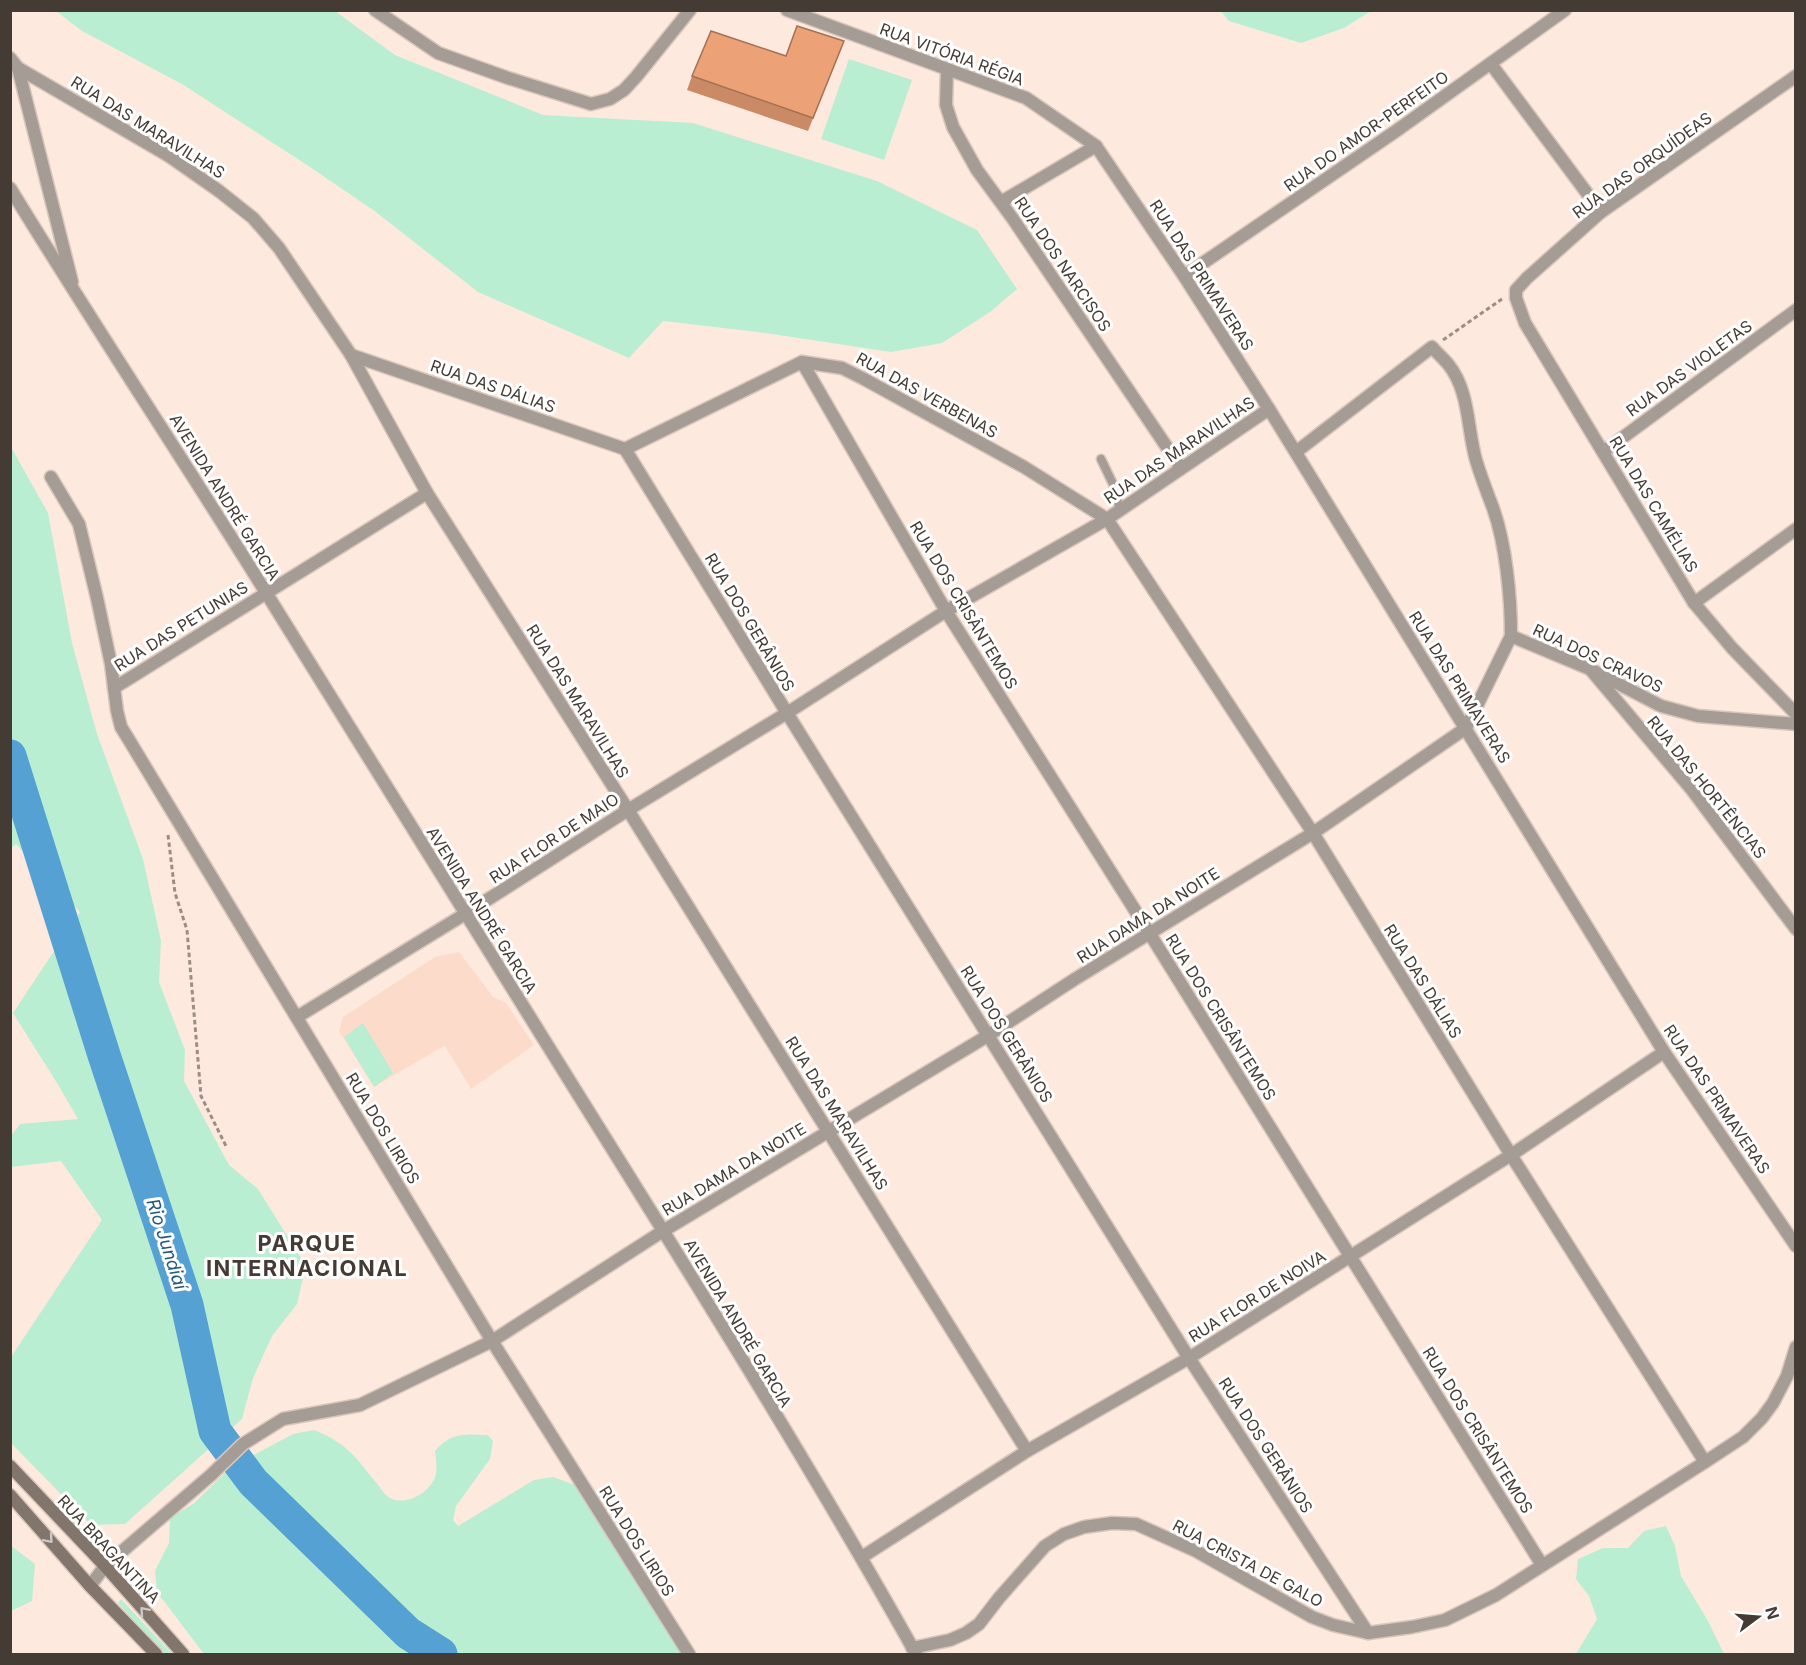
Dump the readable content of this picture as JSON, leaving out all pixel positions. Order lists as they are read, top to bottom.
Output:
{
  "streets": {
    "main road": ["RUA BRAGANTINA"],
    "street": [
      "RUA VITÓRIA RÉGIA",
      "RUA DAS MARAVILHAS",
      "RUA DO AMOR-PERFEITO",
      "RUA DAS ORQUÍDEAS",
      "RUA DOS NARCISOS",
      "RUA DAS PRIMAVERAS",
      "RUA DAS VIOLETAS",
      "RUA DAS DÁLIAS",
      "RUA DAS VERBENAS",
      "AVENIDA ANDRÉ GARCIA",
      "RUA DAS CAMÉLIAS",
      "RUA DOS CRISÂNTEMOS",
      "RUA DOS GERÂNIOS",
      "RUA DAS PETUNIAS",
      "RUA DOS CRAVOS",
      "RUA DAS HORTÊNCIAS",
      "RUA FLOR DE MAIO",
      "RUA DAMA DA NOITE",
      "RUA DOS LIRIOS",
      "RUA FLOR DE NOIVA",
      "RUA CRISTA DE GALO"
    ]
  },
  "crossings": [
    ["RUA VITÓRIA RÉGIA", "RUA DOS NARCISOS"],
    ["RUA VITÓRIA RÉGIA", "RUA DAS PRIMAVERAS"],
    ["RUA DAS MARAVILHAS", "RUA DOS NARCISOS"],
    ["RUA DAS MARAVILHAS", "RUA DAS PRIMAVERAS"],
    ["RUA DAS MARAVILHAS", "RUA DAS DÁLIAS"],
    ["RUA DAS MARAVILHAS", "RUA DAS VERBENAS"],
    ["RUA DAS MARAVILHAS", "RUA FLOR DE MAIO"],
    ["RUA DAS MARAVILHAS", "RUA DAMA DA NOITE"],
    ["RUA DAS MARAVILHAS", "RUA FLOR DE NOIVA"],
    ["RUA DO AMOR-PERFEITO", "RUA DAS PRIMAVERAS"],
    ["RUA DAS ORQUÍDEAS", "RUA DAS CAMÉLIAS"],
    ["RUA DAS PRIMAVERAS", "RUA DAMA DA NOITE"],
    ["RUA DAS PRIMAVERAS", "RUA FLOR DE NOIVA"],
    ["RUA DAS VIOLETAS", "RUA DAS CAMÉLIAS"],
    ["RUA DAS DÁLIAS", "RUA DAS VERBENAS"],
    ["RUA DAS DÁLIAS", "RUA DOS GERÂNIOS"],
    ["RUA DAS DÁLIAS", "RUA FLOR DE MAIO"],
    ["RUA DAS DÁLIAS", "RUA DAMA DA NOITE"],
    ["RUA DAS DÁLIAS", "RUA FLOR DE NOIVA"],
    ["RUA DAS DÁLIAS", "RUA CRISTA DE GALO"],
    ["RUA DAS VERBENAS", "RUA DOS CRISÂNTEMOS"],
    ["RUA DAS VERBENAS", "RUA FLOR DE MAIO"],
    ["AVENIDA ANDRÉ GARCIA", "RUA DAS PETUNIAS"],
    ["AVENIDA ANDRÉ GARCIA", "RUA FLOR DE MAIO"],
    ["AVENIDA ANDRÉ GARCIA", "RUA DAMA DA NOITE"],
    ["AVENIDA ANDRÉ GARCIA", "RUA FLOR DE NOIVA"],
    ["AVENIDA ANDRÉ GARCIA", "RUA CRISTA DE GALO"],
    ["RUA DOS CRISÂNTEMOS", "RUA FLOR DE MAIO"],
    ["RUA DOS CRISÂNTEMOS", "RUA DAMA DA NOITE"],
    ["RUA DOS CRISÂNTEMOS", "RUA FLOR DE NOIVA"],
    ["RUA DOS CRISÂNTEMOS", "RUA CRISTA DE GALO"],
    ["RUA DOS GERÂNIOS", "RUA FLOR DE MAIO"],
    ["RUA DOS GERÂNIOS", "RUA DAMA DA NOITE"],
    ["RUA DOS GERÂNIOS", "RUA FLOR DE NOIVA"],
    ["RUA DOS GERÂNIOS", "RUA CRISTA DE GALO"],
    ["RUA DAS PETUNIAS", "RUA DOS LIRIOS"],
    ["RUA DOS CRAVOS", "RUA DAS HORTÊNCIAS"],
    ["RUA DOS CRAVOS", "RUA DAMA DA NOITE"],
    ["RUA FLOR DE MAIO", "RUA DOS LIRIOS"],
    ["RUA DAMA DA NOITE", "RUA DOS LIRIOS"],
    ["RUA DAMA DA NOITE", "RUA BRAGANTINA"]
  ],
  "districts": ["PARQUE INTERNACIONAL"],
  "water": ["Rio Jundiaí"],
  "north": "right"
}
